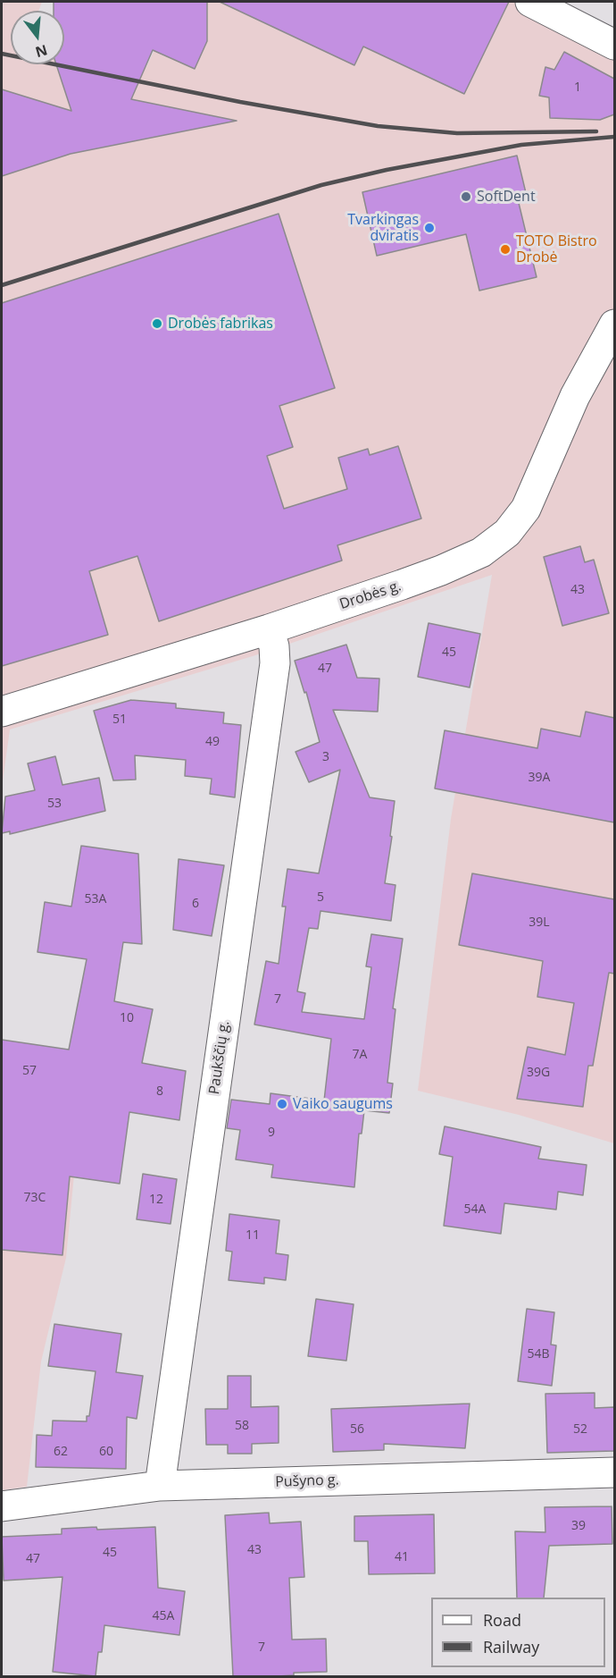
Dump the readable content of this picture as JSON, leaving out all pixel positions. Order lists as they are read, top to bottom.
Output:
{
  "streets": {
    "street": ["Drobės g.", "Paukščių g.", "Pušyno g."]
  },
  "crossings": [
    ["Drobės g.", "Paukščių g."],
    ["Paukščių g.", "Pušyno g."]
  ],
  "places": [
    "SoftDent",
    "Tvarkingas dviratis",
    "TOTO Bistro Drobė",
    "Drobės fabrikas",
    "Vaiko saugums"
  ],
  "house_numbers": [
    "1",
    "43",
    "45",
    "47",
    "51",
    "49",
    "3",
    "39A",
    "53",
    "5",
    "53A",
    "6",
    "39L",
    "7",
    "10",
    "7A",
    "57",
    "39G",
    "8",
    "9",
    "73C",
    "12",
    "54A",
    "11",
    "54B",
    "58",
    "56",
    "52",
    "62",
    "60",
    "39",
    "43",
    "45",
    "41",
    "47",
    "45A",
    "7"
  ],
  "legend": ["Road", "Railway"],
  "north": "bottom"
}
